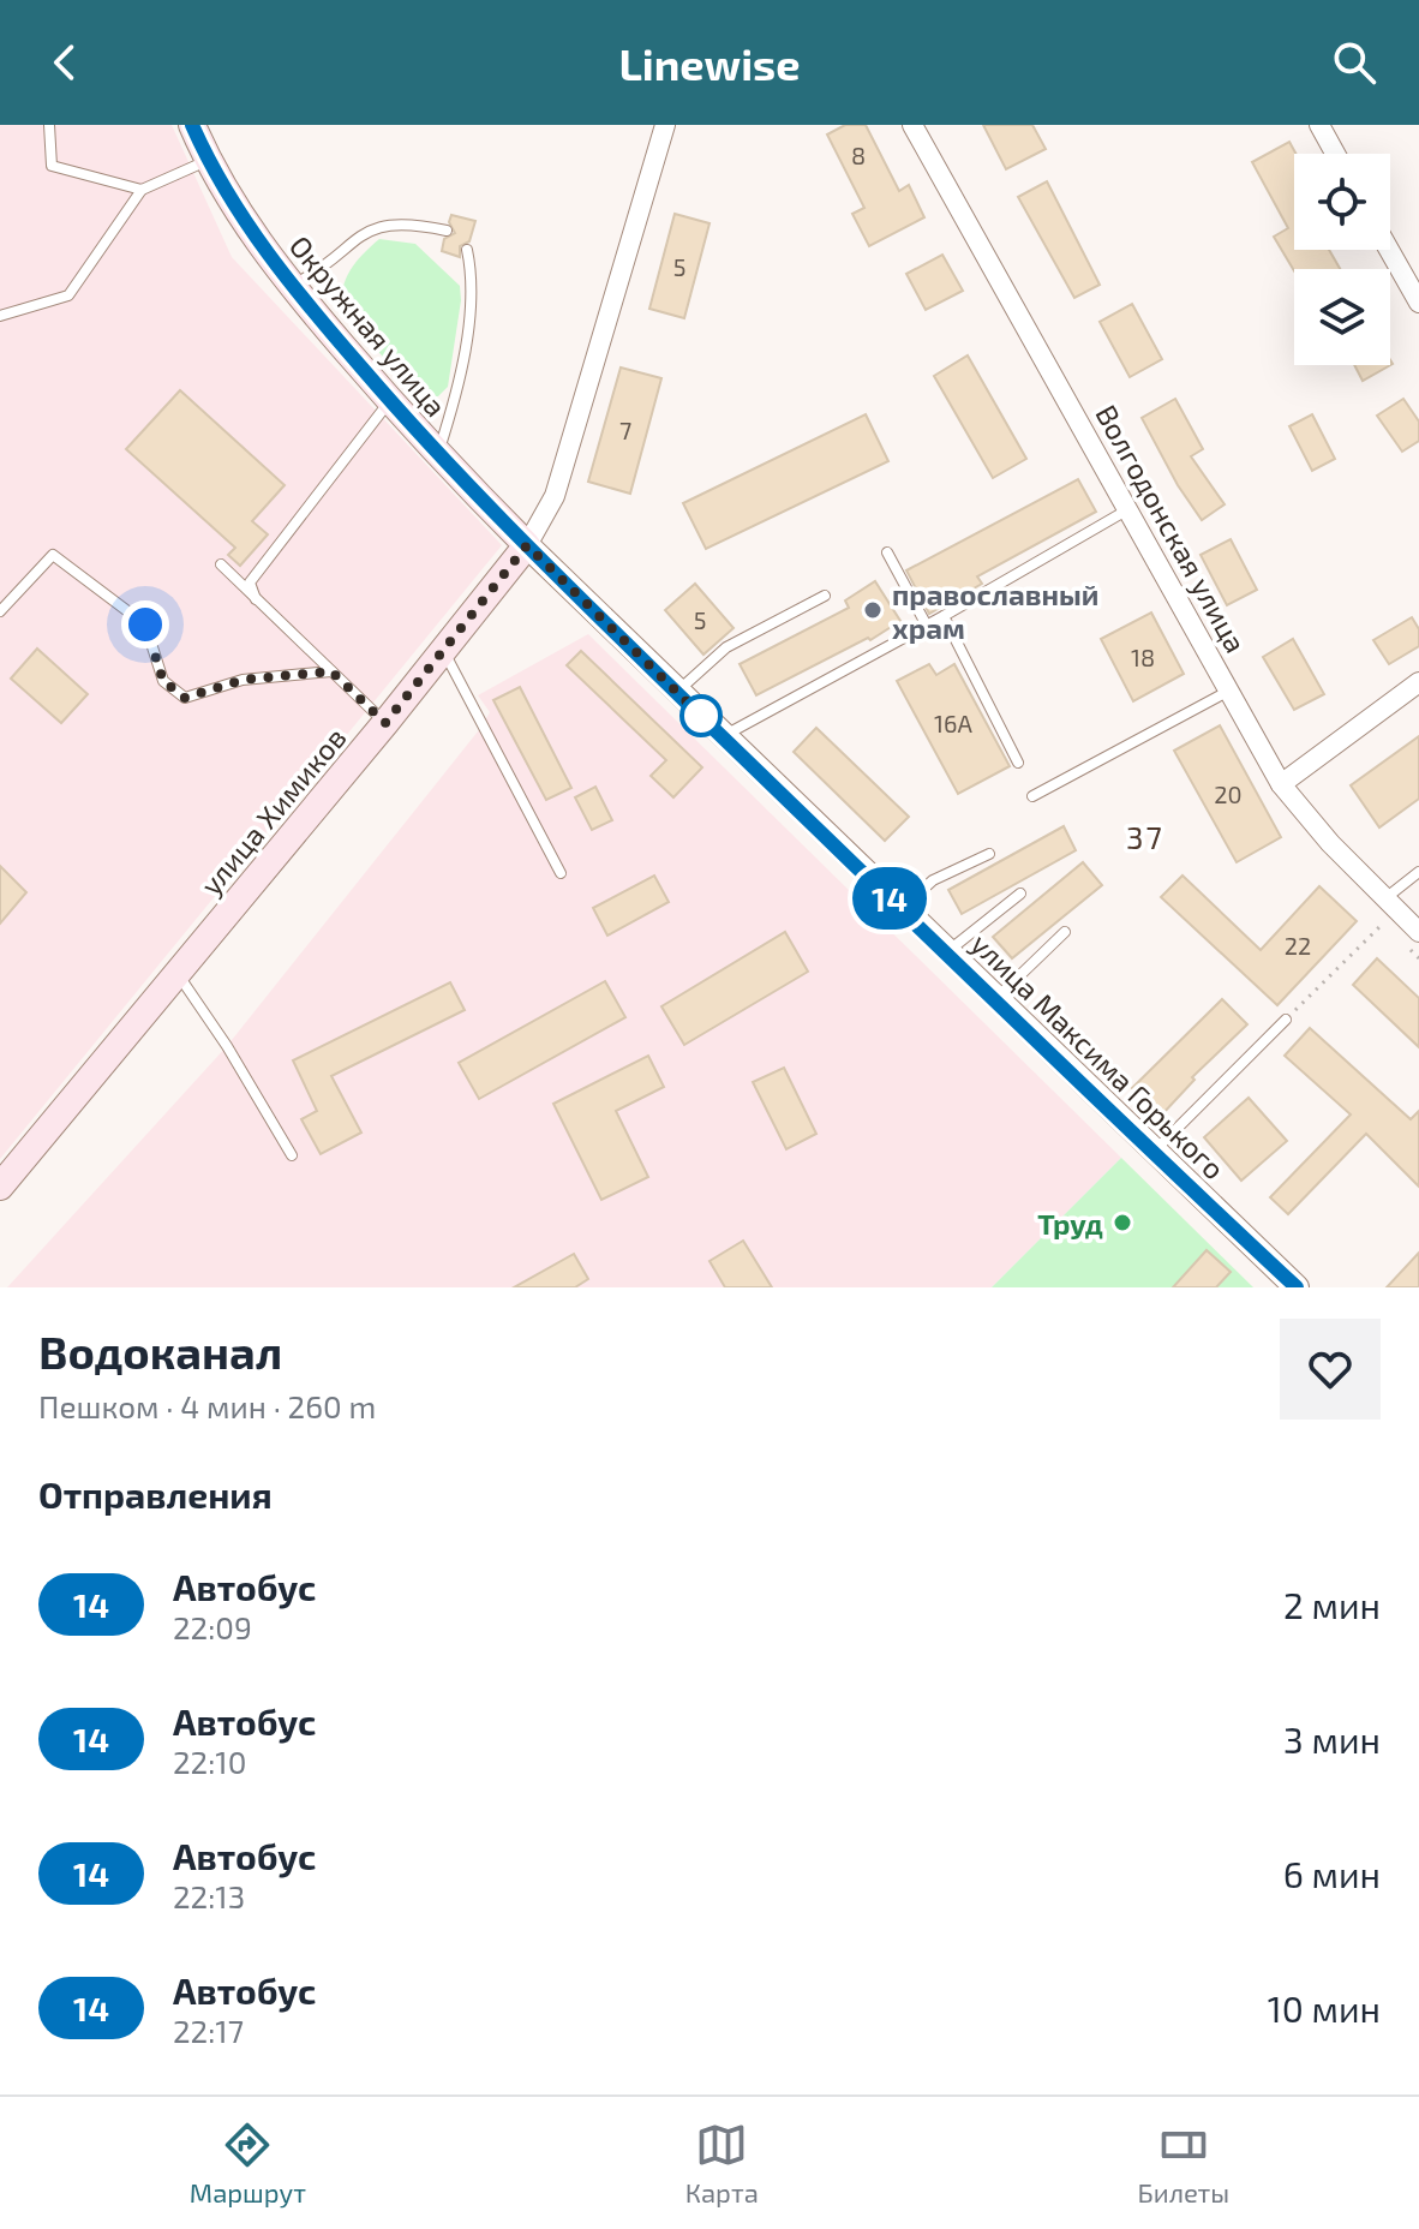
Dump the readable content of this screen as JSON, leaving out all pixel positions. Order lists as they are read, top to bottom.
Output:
{
  "streets": {
    "main road": ["Окружная улица", "улица Химиков"],
    "street": ["Волгодонская улица", "улица Максима Горького"]
  },
  "crossings": [
    ["Окружная улица", "улица Химиков"],
    ["Окружная улица", "улица Максима Горького"],
    ["улица Химиков", "улица Максима Горького"]
  ],
  "districts": ["37"],
  "places": ["православный храм", "Труд"],
  "lines": ["bus line 14"],
  "house_numbers": [
    "8",
    "5",
    "7",
    "5",
    "18",
    "16А",
    "20",
    "22"
  ],
  "page": {
    "header": "Linewise",
    "on_map": "14",
    "heading": [
      ["Водоканал", "Пешком · 4 мин · 260 m"],
      "Отправления"
    ],
    "list": [
      {
        "mark": "14",
        "name": "Автобус",
        "note": "22:09",
        "value": "2 мин"
      },
      {
        "mark": "14",
        "name": "Автобус",
        "note": "22:10",
        "value": "3 мин"
      },
      {
        "mark": "14",
        "name": "Автобус",
        "note": "22:13",
        "value": "6 мин"
      },
      {
        "mark": "14",
        "name": "Автобус",
        "note": "22:17",
        "value": "10 мин"
      }
    ],
    "tabs": ["Маршрут", "Карта", "Билеты"]
  }
}
